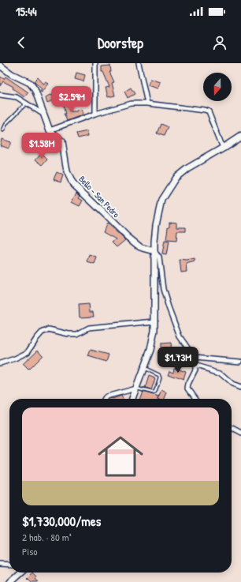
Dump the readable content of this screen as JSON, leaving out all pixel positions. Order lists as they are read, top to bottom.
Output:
{
  "streets": {
    "main road": ["Bello - San Pedro"]
  },
  "north": "bottom",
  "page": {
    "status": "15:44",
    "header": "Doorstep",
    "price": ["$2.59M", "$1.58M", "$1.73M"],
    "list": [
      {
        "name": "$1,730,000/mes",
        "note": "2 hab. · 80 m² · Piso"
      }
    ]
  }
}
